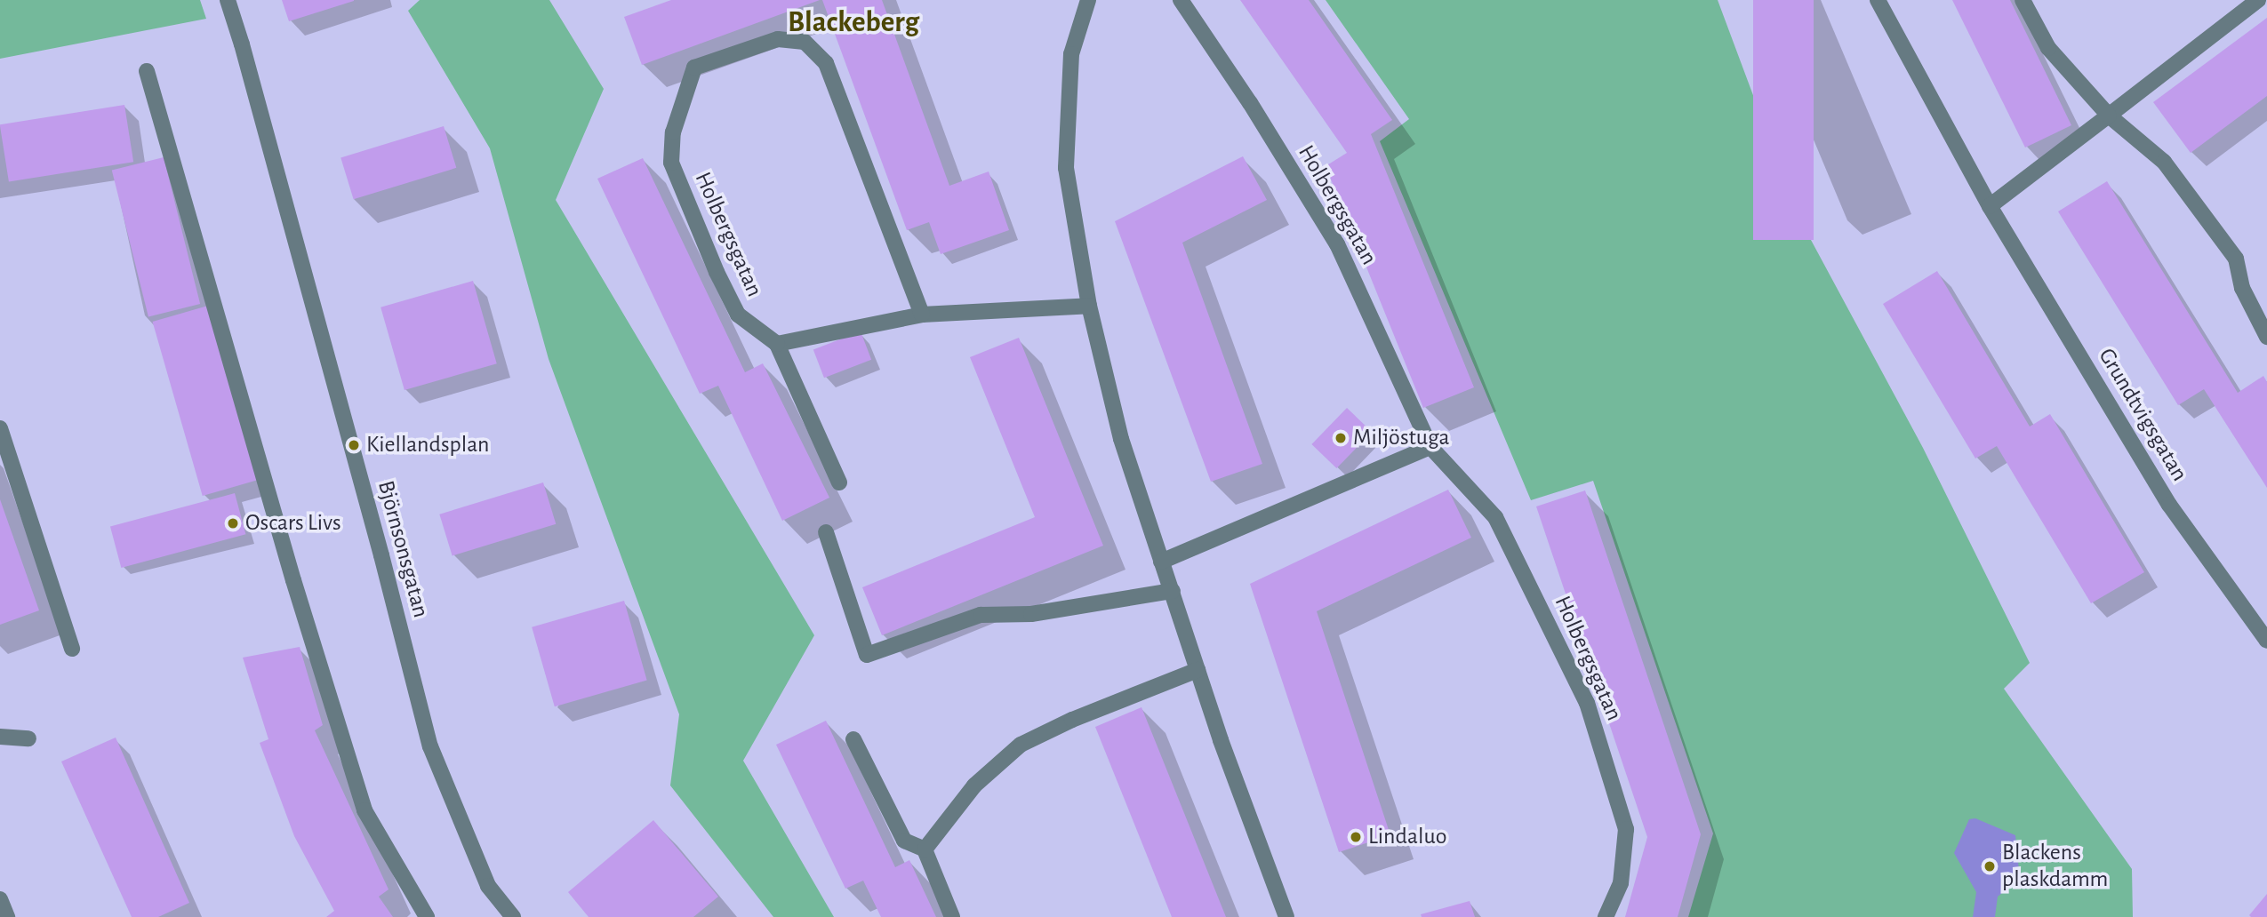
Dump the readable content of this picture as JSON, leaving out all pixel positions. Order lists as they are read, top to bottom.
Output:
{
  "streets": {
    "street": ["Holbergsgatan", "Grundtvigsgatan", "Björnsonsgatan"]
  },
  "districts": ["Blackeberg"],
  "places": [
    "Miljöstuga",
    "Kiellandsplan",
    "Oscars Livs",
    "Lindaluo",
    "Blackens plaskdamm"
  ]
}
